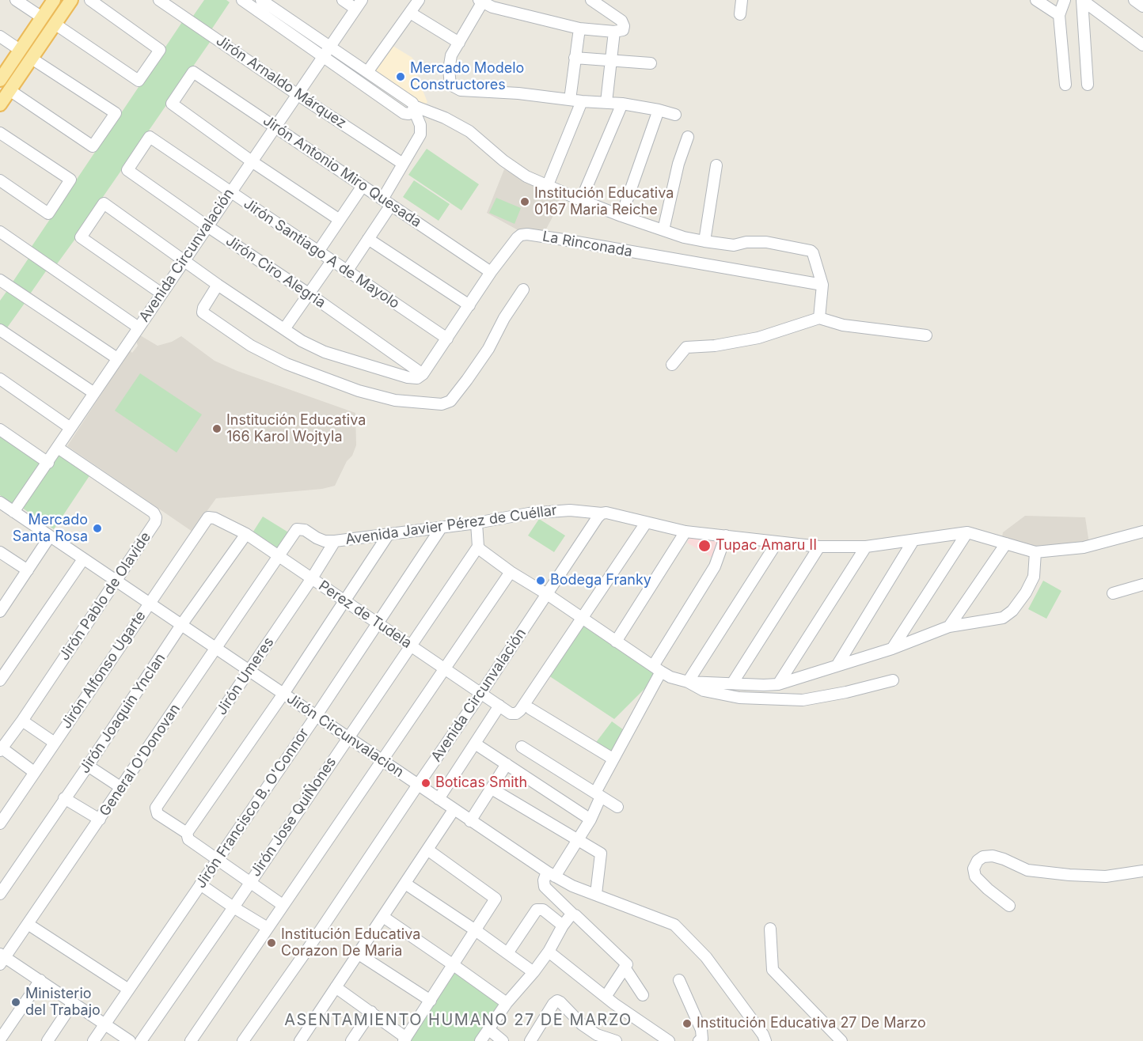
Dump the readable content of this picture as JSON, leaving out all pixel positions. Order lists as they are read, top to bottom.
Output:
{
  "streets": {
    "street": [
      "Jirón Arnaldo Márquez",
      "Jirón Antonio Miro Quesada",
      "La Rinconada",
      "Jirón Santiago A de Mayolo",
      "Avenida Circunvalación",
      "Jirón Ciro Alegria",
      "Avenida Javier Pérez de Cuéllar",
      "Jirón Pablo de Olavide",
      "Perez de Tudela",
      "Jirón Alfonso Ugarte",
      "Jirón Umeres",
      "Jirón Joaquin Ynclan",
      "Jirón Circunvalacion",
      "General O'Donovan",
      "Jirón Francisco B. O'Connor",
      "Jirón Jose QuiÑones"
    ]
  },
  "crossings": [
    ["Jirón Arnaldo Márquez", "Avenida Circunvalación"],
    ["Jirón Antonio Miro Quesada", "La Rinconada"],
    ["Jirón Antonio Miro Quesada", "Avenida Circunvalación"],
    ["La Rinconada", "Jirón Santiago A de Mayolo"],
    ["La Rinconada", "Jirón Ciro Alegria"],
    ["Jirón Santiago A de Mayolo", "Avenida Circunvalación"],
    ["Jirón Santiago A de Mayolo", "Jirón Ciro Alegria"],
    ["Avenida Circunvalación", "Jirón Ciro Alegria"],
    ["Avenida Circunvalación", "Avenida Javier Pérez de Cuéllar"],
    ["Avenida Circunvalación", "Jirón Pablo de Olavide"],
    ["Avenida Circunvalación", "Perez de Tudela"],
    ["Avenida Circunvalación", "Jirón Circunvalacion"],
    ["Avenida Javier Pérez de Cuéllar", "Perez de Tudela"],
    ["Avenida Javier Pérez de Cuéllar", "Jirón Umeres"],
    ["Avenida Javier Pérez de Cuéllar", "General O'Donovan"],
    ["Avenida Javier Pérez de Cuéllar", "Jirón Francisco B. O'Connor"],
    ["Jirón Pablo de Olavide", "Jirón Circunvalacion"],
    ["Perez de Tudela", "Jirón Alfonso Ugarte"],
    ["Perez de Tudela", "Jirón Umeres"],
    ["Perez de Tudela", "Jirón Joaquin Ynclan"],
    ["Perez de Tudela", "General O'Donovan"],
    ["Perez de Tudela", "Jirón Francisco B. O'Connor"],
    ["Perez de Tudela", "Jirón Jose QuiÑones"],
    ["Jirón Alfonso Ugarte", "Jirón Circunvalacion"],
    ["Jirón Umeres", "Jirón Circunvalacion"],
    ["Jirón Joaquin Ynclan", "Jirón Circunvalacion"],
    ["Jirón Circunvalacion", "General O'Donovan"],
    ["Jirón Circunvalacion", "Jirón Francisco B. O'Connor"],
    ["Jirón Circunvalacion", "Jirón Jose QuiÑones"]
  ],
  "districts": ["ASENTAMIENTO HUMANO 27 DE MARZO"],
  "places": [
    "Mercado Modelo Constructores",
    "Institución Educativa 0167 Maria Reiche",
    "Institución Educativa 166 Karol Wojtyla",
    "Mercado Santa Rosa",
    "Tupac Amaru II",
    "Bodega Franky",
    "Boticas Smith",
    "Institución Educativa Corazon De Maria",
    "Ministerio del Trabajo",
    "Institución Educativa 27 De Marzo"
  ]
}
